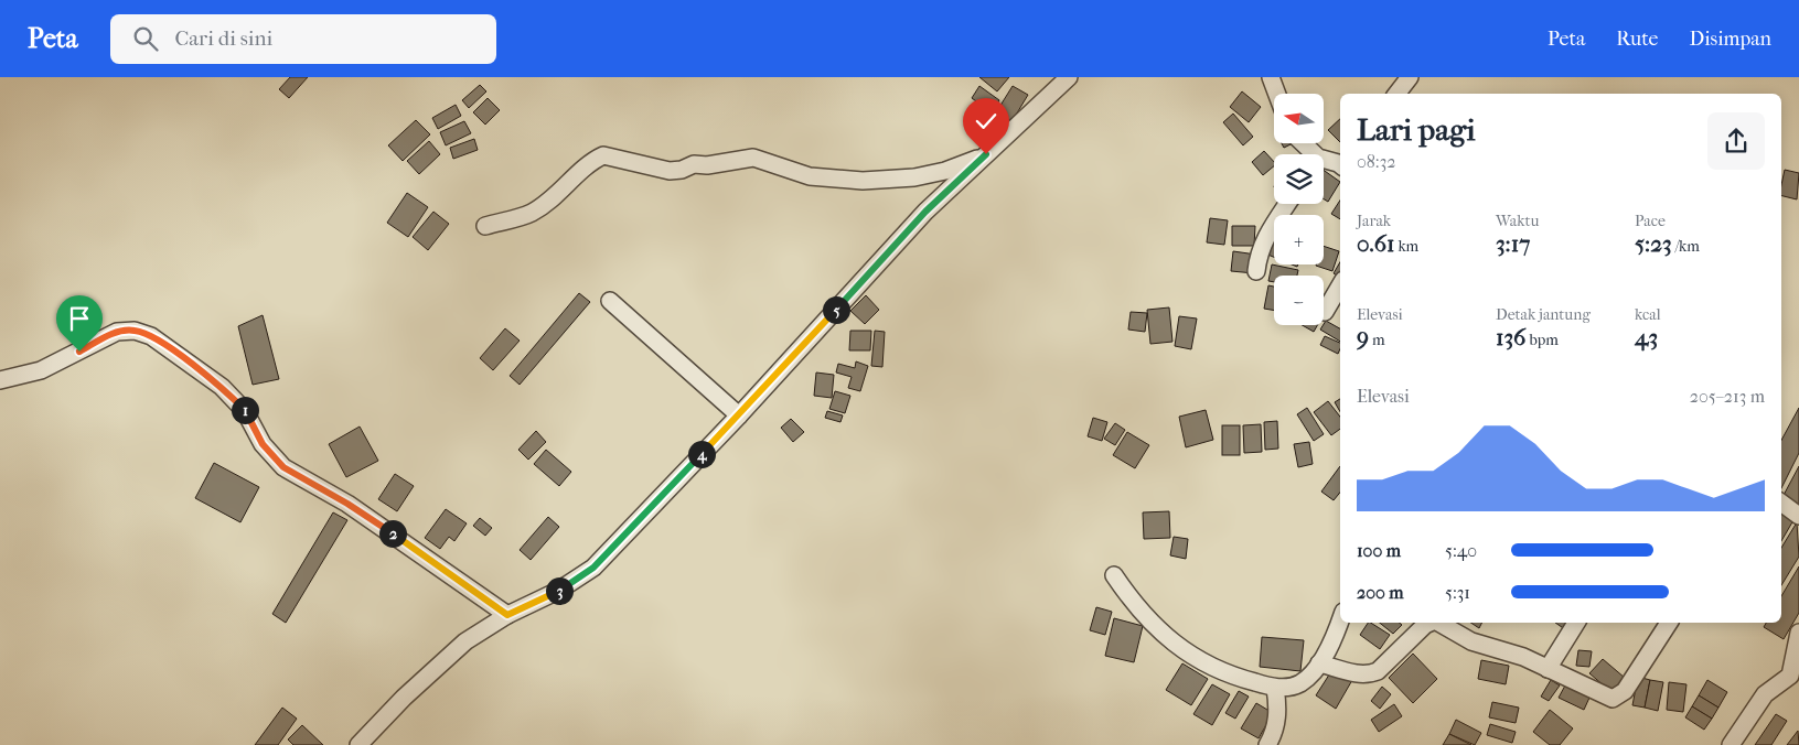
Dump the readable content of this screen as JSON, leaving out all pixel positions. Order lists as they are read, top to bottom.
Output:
{
  "north": "left",
  "page": {
    "header": "Peta",
    "search": "Cari di sini",
    "nav": ["Peta", "Rute", "Disimpan"],
    "map_buttons": ["+", "−"],
    "heading": ["Lari pagi", "08:32"],
    "stats": [
      ["Jarak", "0.61 km"],
      ["Waktu", "3:17"],
      ["Pace", "5:23 /km"],
      ["Elevasi", "9 m"],
      ["Detak jantung", "136 bpm"],
      ["kcal", "43"]
    ],
    "pins": [
      "5",
      "1",
      "4",
      "2",
      "3"
    ],
    "chart": ["Elevasi", "205–213 m"],
    "list": [
      {
        "name": "100 m",
        "note": "5:40"
      },
      {
        "name": "200 m",
        "note": "5:31"
      }
    ]
  }
}
